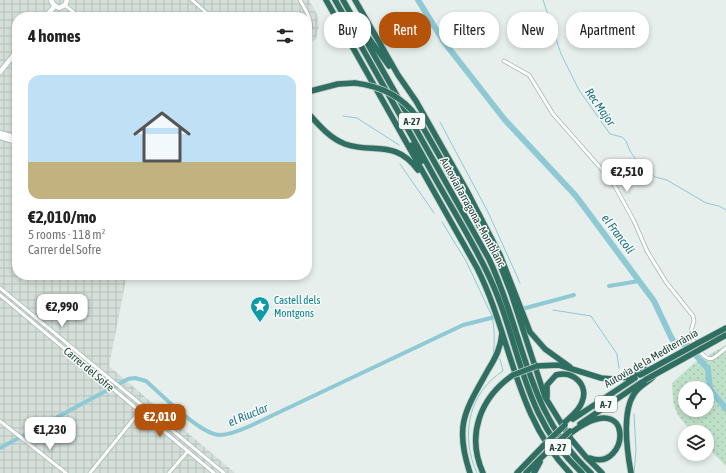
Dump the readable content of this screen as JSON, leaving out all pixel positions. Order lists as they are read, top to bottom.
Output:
{
  "streets": {
    "highway": [
      "A-27",
      "Autovia Tarragona - Montblanc",
      "Autovia de la Mediterrània",
      "A-7"
    ],
    "street": ["Carrer del Sofre"]
  },
  "crossings": [
    ["A-27", "Autovia Tarragona - Montblanc"]
  ],
  "water": ["Rec Major", "el Francolí", "el Riuclar"],
  "places": {
    "place": ["Castell dels Montgons"]
  },
  "page": {
    "chip": [
      "Buy",
      "Rent",
      "Filters",
      "New",
      "Apartment"
    ],
    "heading": "4 homes",
    "list": [
      {
        "name": "€2,010/mo",
        "note": "5 rooms · 118 m² · Carrer del Sofre"
      }
    ],
    "price": [
      "€2,510",
      "€2,990",
      "€2,010",
      "€1,230"
    ]
  }
}
